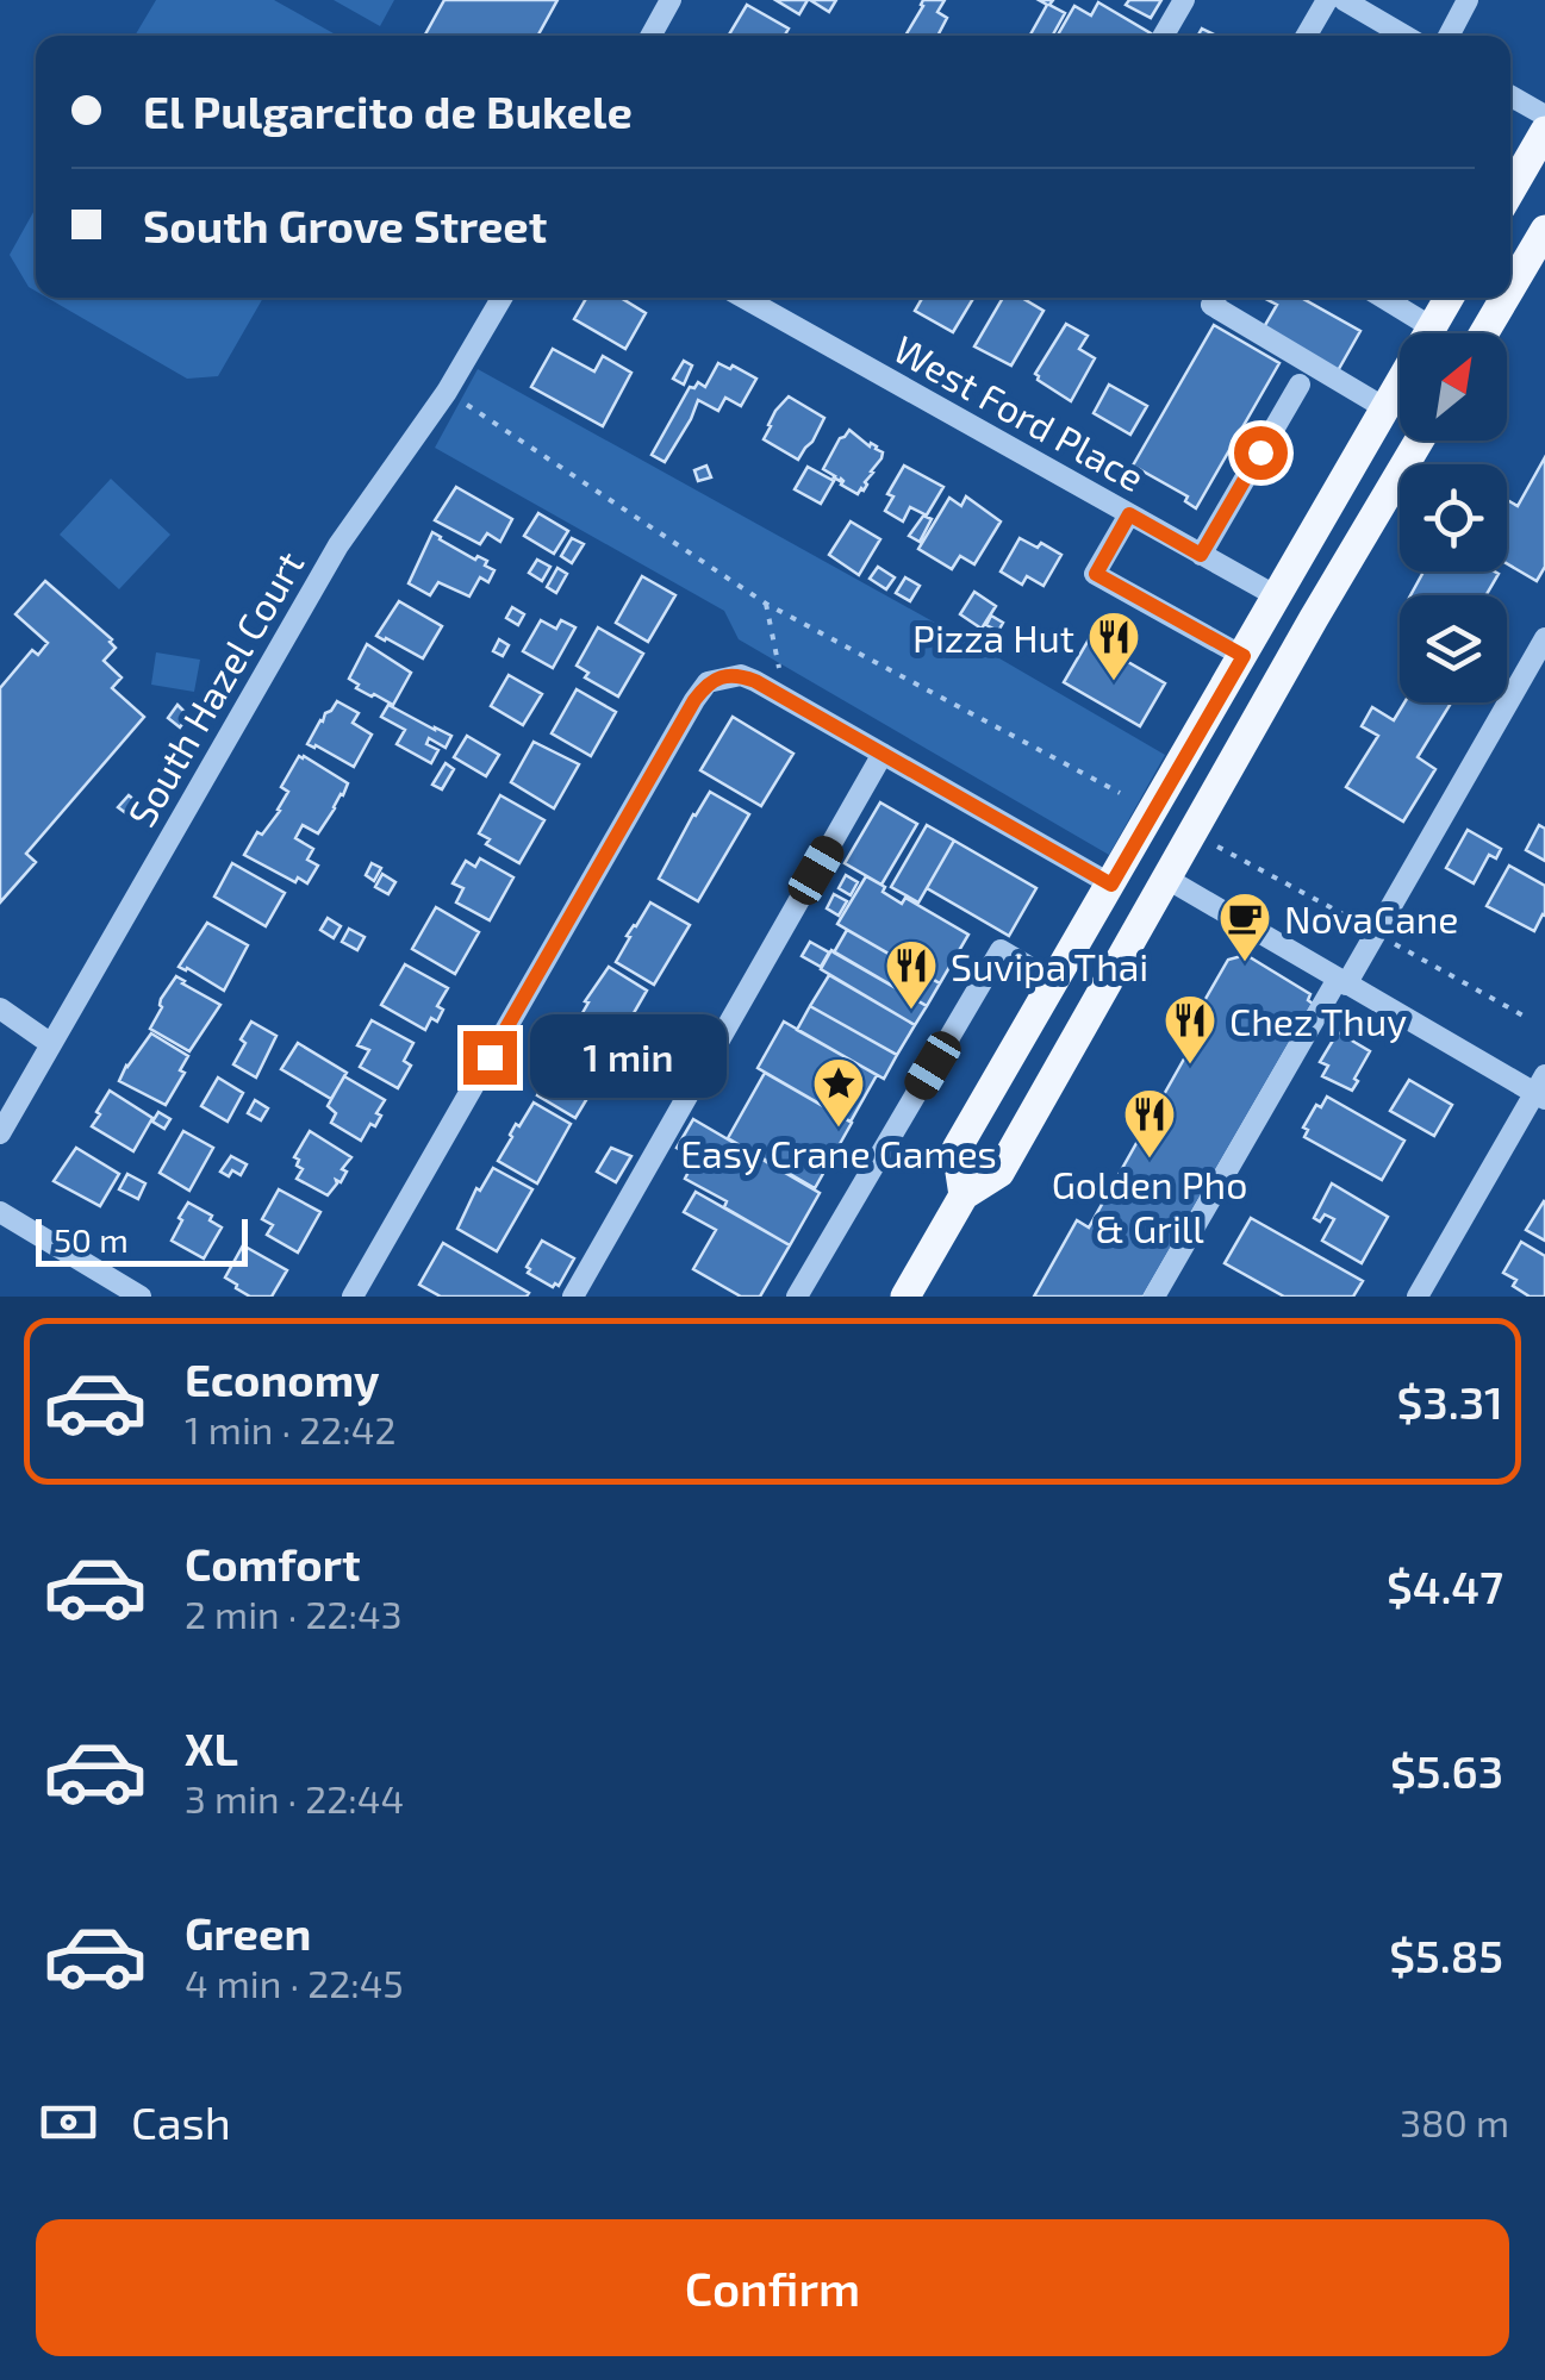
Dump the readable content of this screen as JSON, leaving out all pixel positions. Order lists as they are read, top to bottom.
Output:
{
  "streets": {
    "street": ["West Ford Place", "South Hazel Court"]
  },
  "places": {
    "restaurant": [
      "Pizza Hut",
      "Suvipa Thai",
      "Chez Thuy",
      "Golden Pho & Grill"
    ],
    "cafe": ["NovaCane"],
    "place": ["Easy Crane Games"]
  },
  "scale_bar": "50 m",
  "north": "top right",
  "page": {
    "banner": ["El Pulgarcito de Bukele", "South Grove Street"],
    "bubble": "1 min",
    "scale": "50 m",
    "list": [
      {
        "name": "Economy",
        "note": "1 min · 22:42",
        "value": "$3.31"
      },
      {
        "name": "Comfort",
        "note": "2 min · 22:43",
        "value": "$4.47"
      },
      {
        "name": "XL",
        "note": "3 min · 22:44",
        "value": "$5.63"
      },
      {
        "name": "Green",
        "note": "4 min · 22:45",
        "value": "$5.85"
      }
    ],
    "pay": ["Cash", "380 m"],
    "buttons": "Confirm"
  }
}
